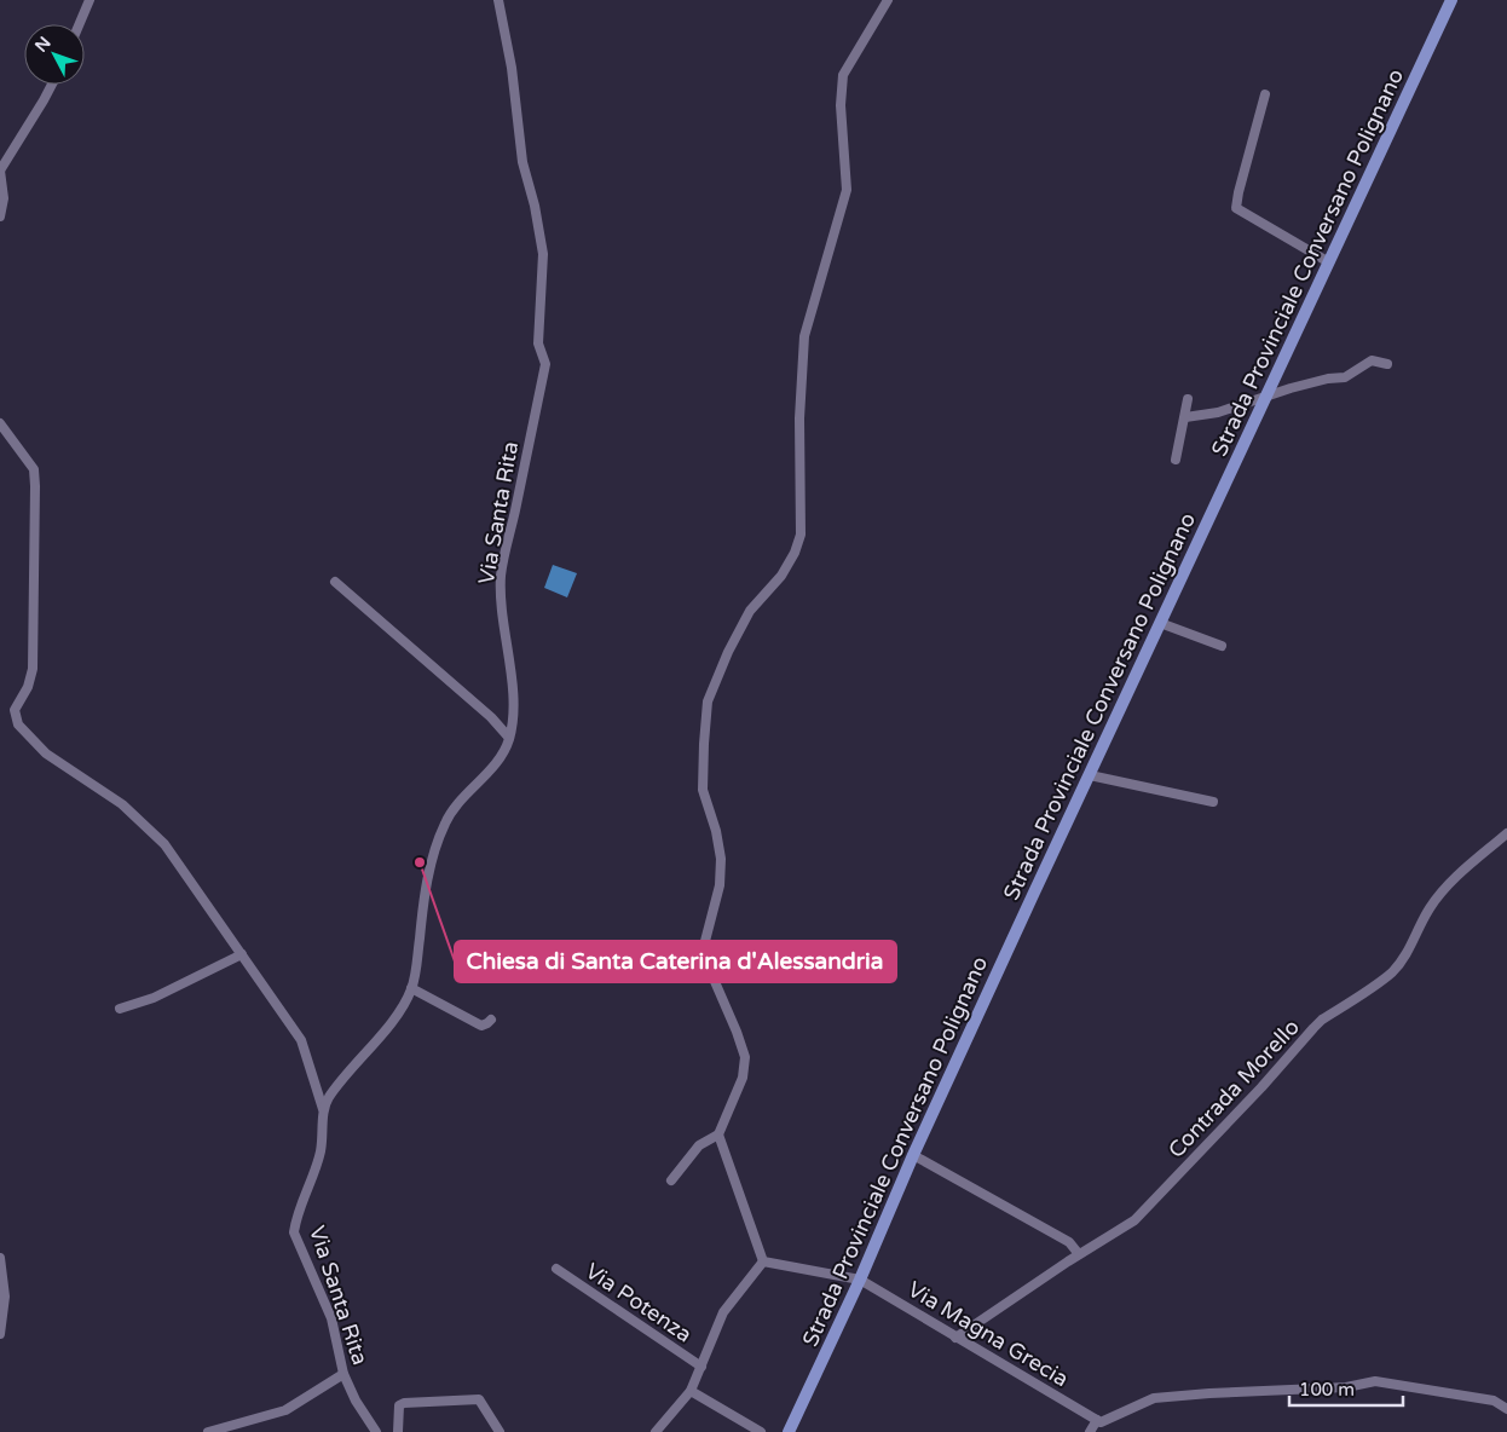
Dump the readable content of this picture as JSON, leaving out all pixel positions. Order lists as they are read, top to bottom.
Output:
{
  "streets": {
    "main road": ["Strada Provinciale Conversano Polignano"],
    "street": [
      "Via Santa Rita",
      "Contrada Morello",
      "Via Potenza",
      "Via Magna Grecia"
    ]
  },
  "crossings": [
    ["Strada Provinciale Conversano Polignano", "Via Magna Grecia"],
    ["Contrada Morello", "Via Magna Grecia"]
  ],
  "places": ["Chiesa di Santa Caterina d'Alessandria"],
  "scale_bar": "100 m",
  "north": "top left"
}
